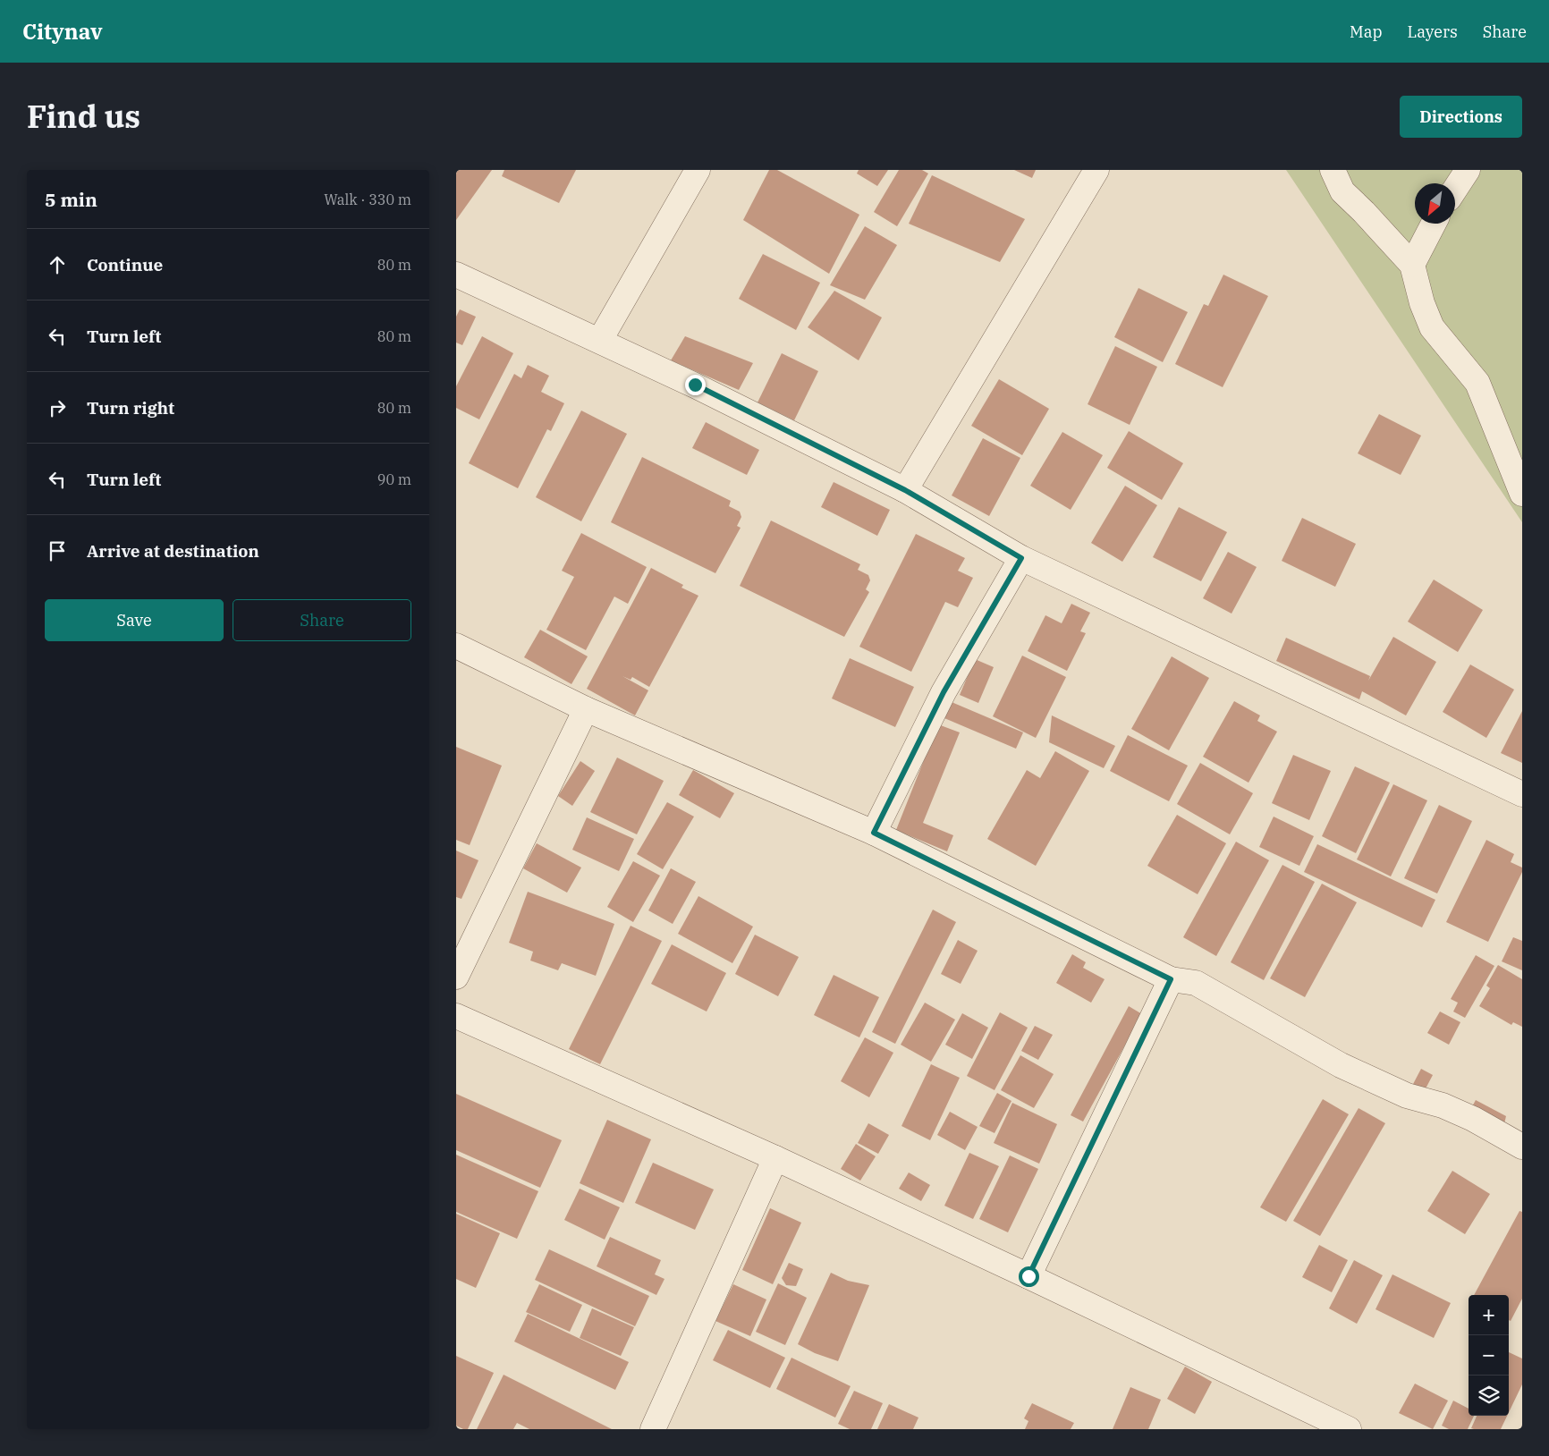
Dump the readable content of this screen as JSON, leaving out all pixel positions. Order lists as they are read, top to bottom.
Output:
{
  "north": "bottom left",
  "page": {
    "header": "Citynav",
    "nav": ["Map", "Layers", "Share"],
    "title": "Find us",
    "buttons": [
      "Directions",
      ["Save", "Share"]
    ],
    "heading": ["5 min", "Walk · 330 m"],
    "list": [
      ["Continue", "80 m"],
      ["Turn left", "80 m"],
      ["Turn right", "80 m"],
      ["Turn left", "90 m"],
      "Arrive at destination"
    ],
    "map_buttons": ["+", "−"]
  }
}
